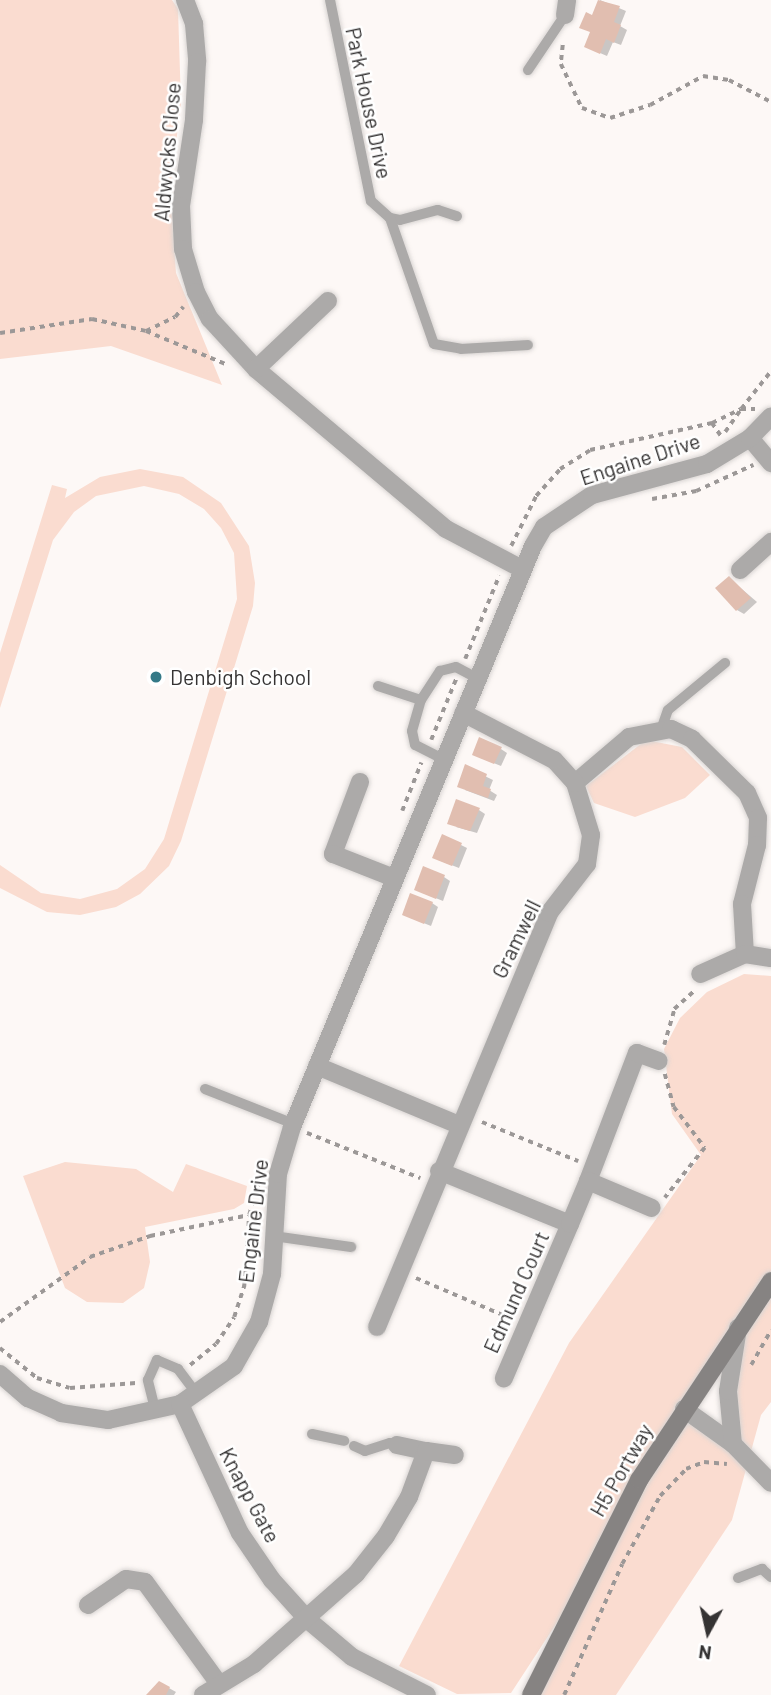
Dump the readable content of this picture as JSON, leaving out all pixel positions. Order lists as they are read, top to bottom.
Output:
{
  "streets": {
    "street": [
      "Aldwycks Close",
      "Engaine Drive",
      "Gramwell",
      "Edmund Court",
      "H5 Portway",
      "Knapp Gate"
    ],
    "lane": ["Park House Drive"]
  },
  "crossings": [
    ["Aldwycks Close", "Engaine Drive"],
    ["Engaine Drive", "Gramwell"],
    ["Engaine Drive", "Knapp Gate"],
    ["Gramwell", "Edmund Court"]
  ],
  "places": ["Denbigh School"],
  "north": "bottom"
}
